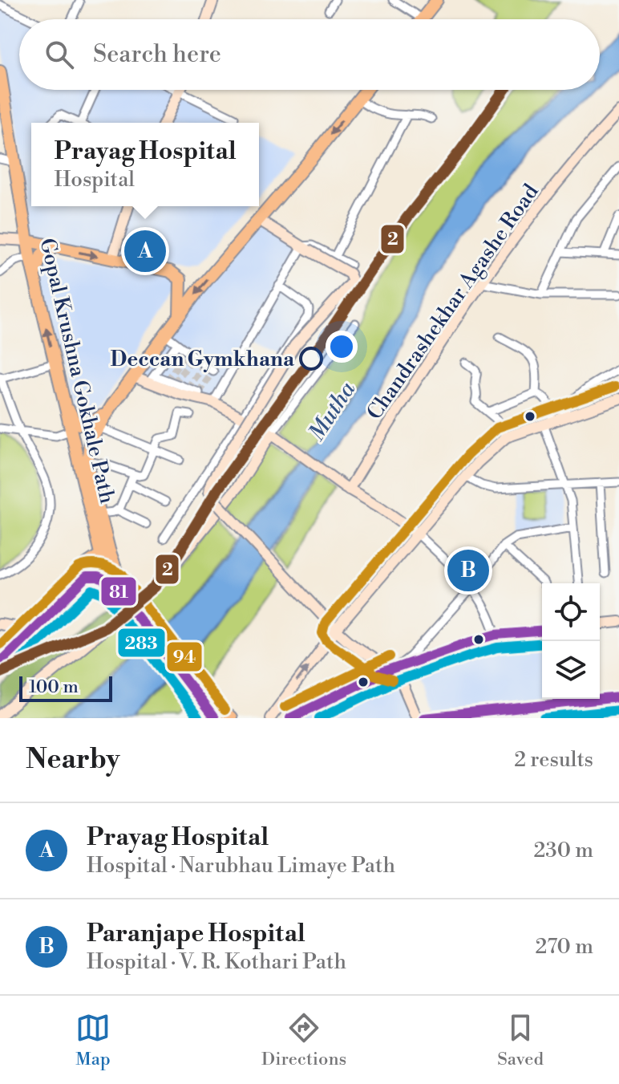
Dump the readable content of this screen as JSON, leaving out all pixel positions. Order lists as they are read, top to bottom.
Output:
{
  "streets": {
    "main road": ["Gopal Krushna Gokhale Path"],
    "street": ["Chandrashekhar Agashe Road"]
  },
  "water": ["Mutha"],
  "places": ["Deccan Gymkhana"],
  "lines": [
    "metro line 2",
    "transit line 94",
    "transit line 81",
    "transit line 283"
  ],
  "scale_bar": "100 m",
  "page": {
    "search": "Search here",
    "popup": ["Prayag Hospital", "Hospital"],
    "pins": ["A", "B"],
    "scale": "100 m",
    "heading": ["Nearby", "2 results"],
    "list": [
      {
        "mark": "A",
        "name": "Prayag Hospital",
        "note": "Hospital · Narubhau Limaye Path",
        "value": "230 m"
      },
      {
        "mark": "B",
        "name": "Paranjape Hospital",
        "note": "Hospital · V. R. Kothari Path",
        "value": "270 m"
      }
    ],
    "nav": ["Map", "Directions", "Saved"]
  }
}
